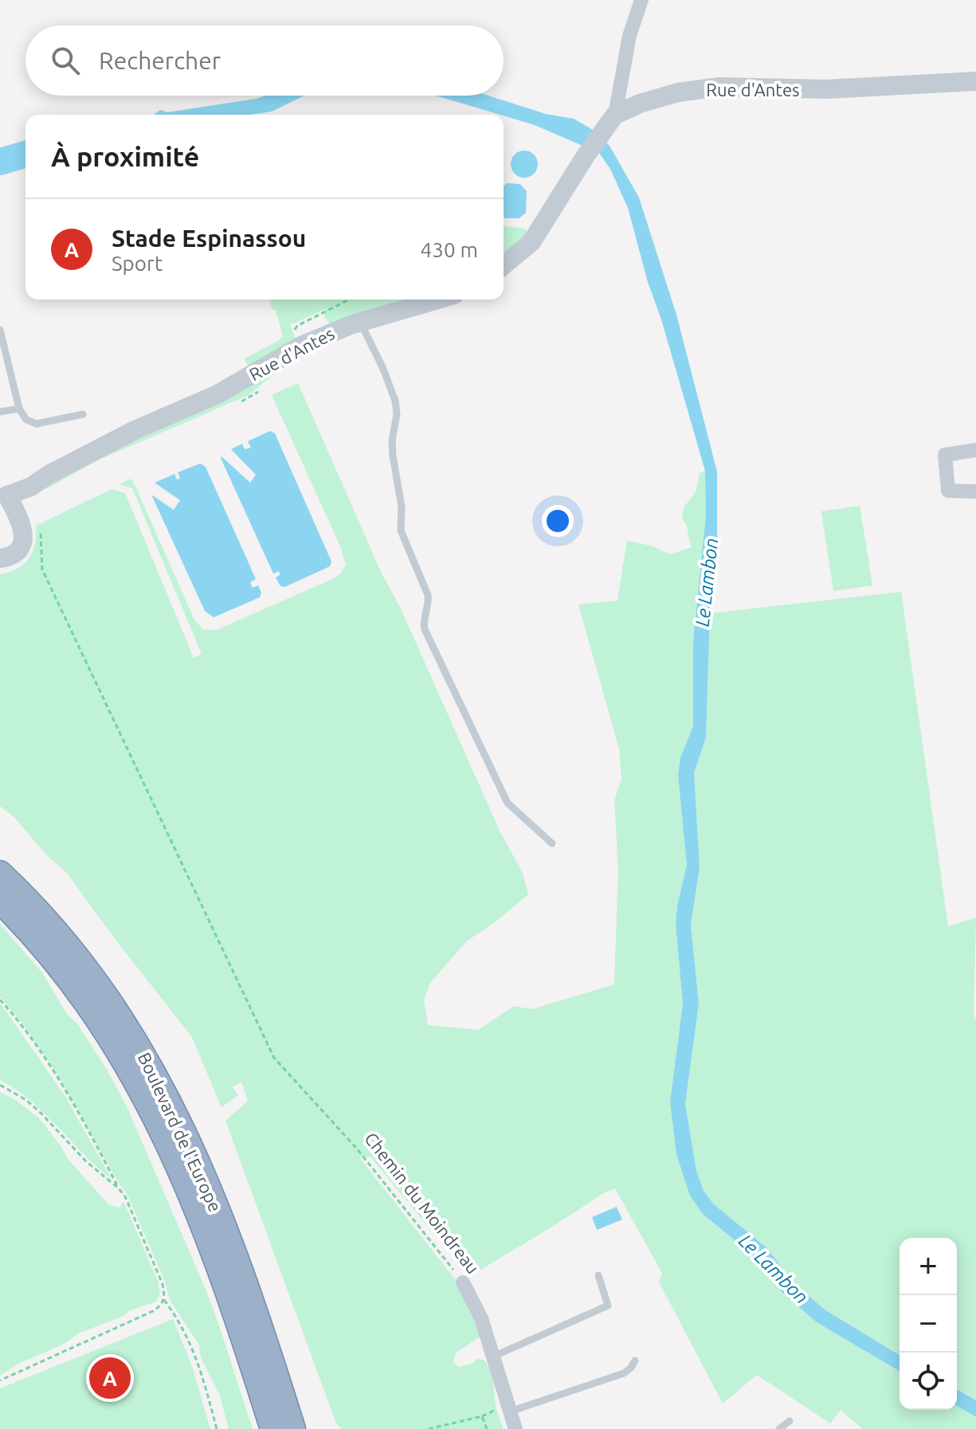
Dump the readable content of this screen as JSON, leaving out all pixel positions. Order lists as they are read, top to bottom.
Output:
{
  "streets": {
    "highway": ["Boulevard de l'Europe"],
    "street": ["Rue d'Antes", "Chemin du Moindreau"]
  },
  "water": ["Le Lambon"],
  "page": {
    "search": "Rechercher",
    "heading": "À proximité",
    "list": [
      {
        "mark": "A",
        "name": "Stade Espinassou",
        "note": "Sport",
        "value": "430 m"
      }
    ],
    "map_buttons": ["+", "−"],
    "pins": "A"
  }
}
